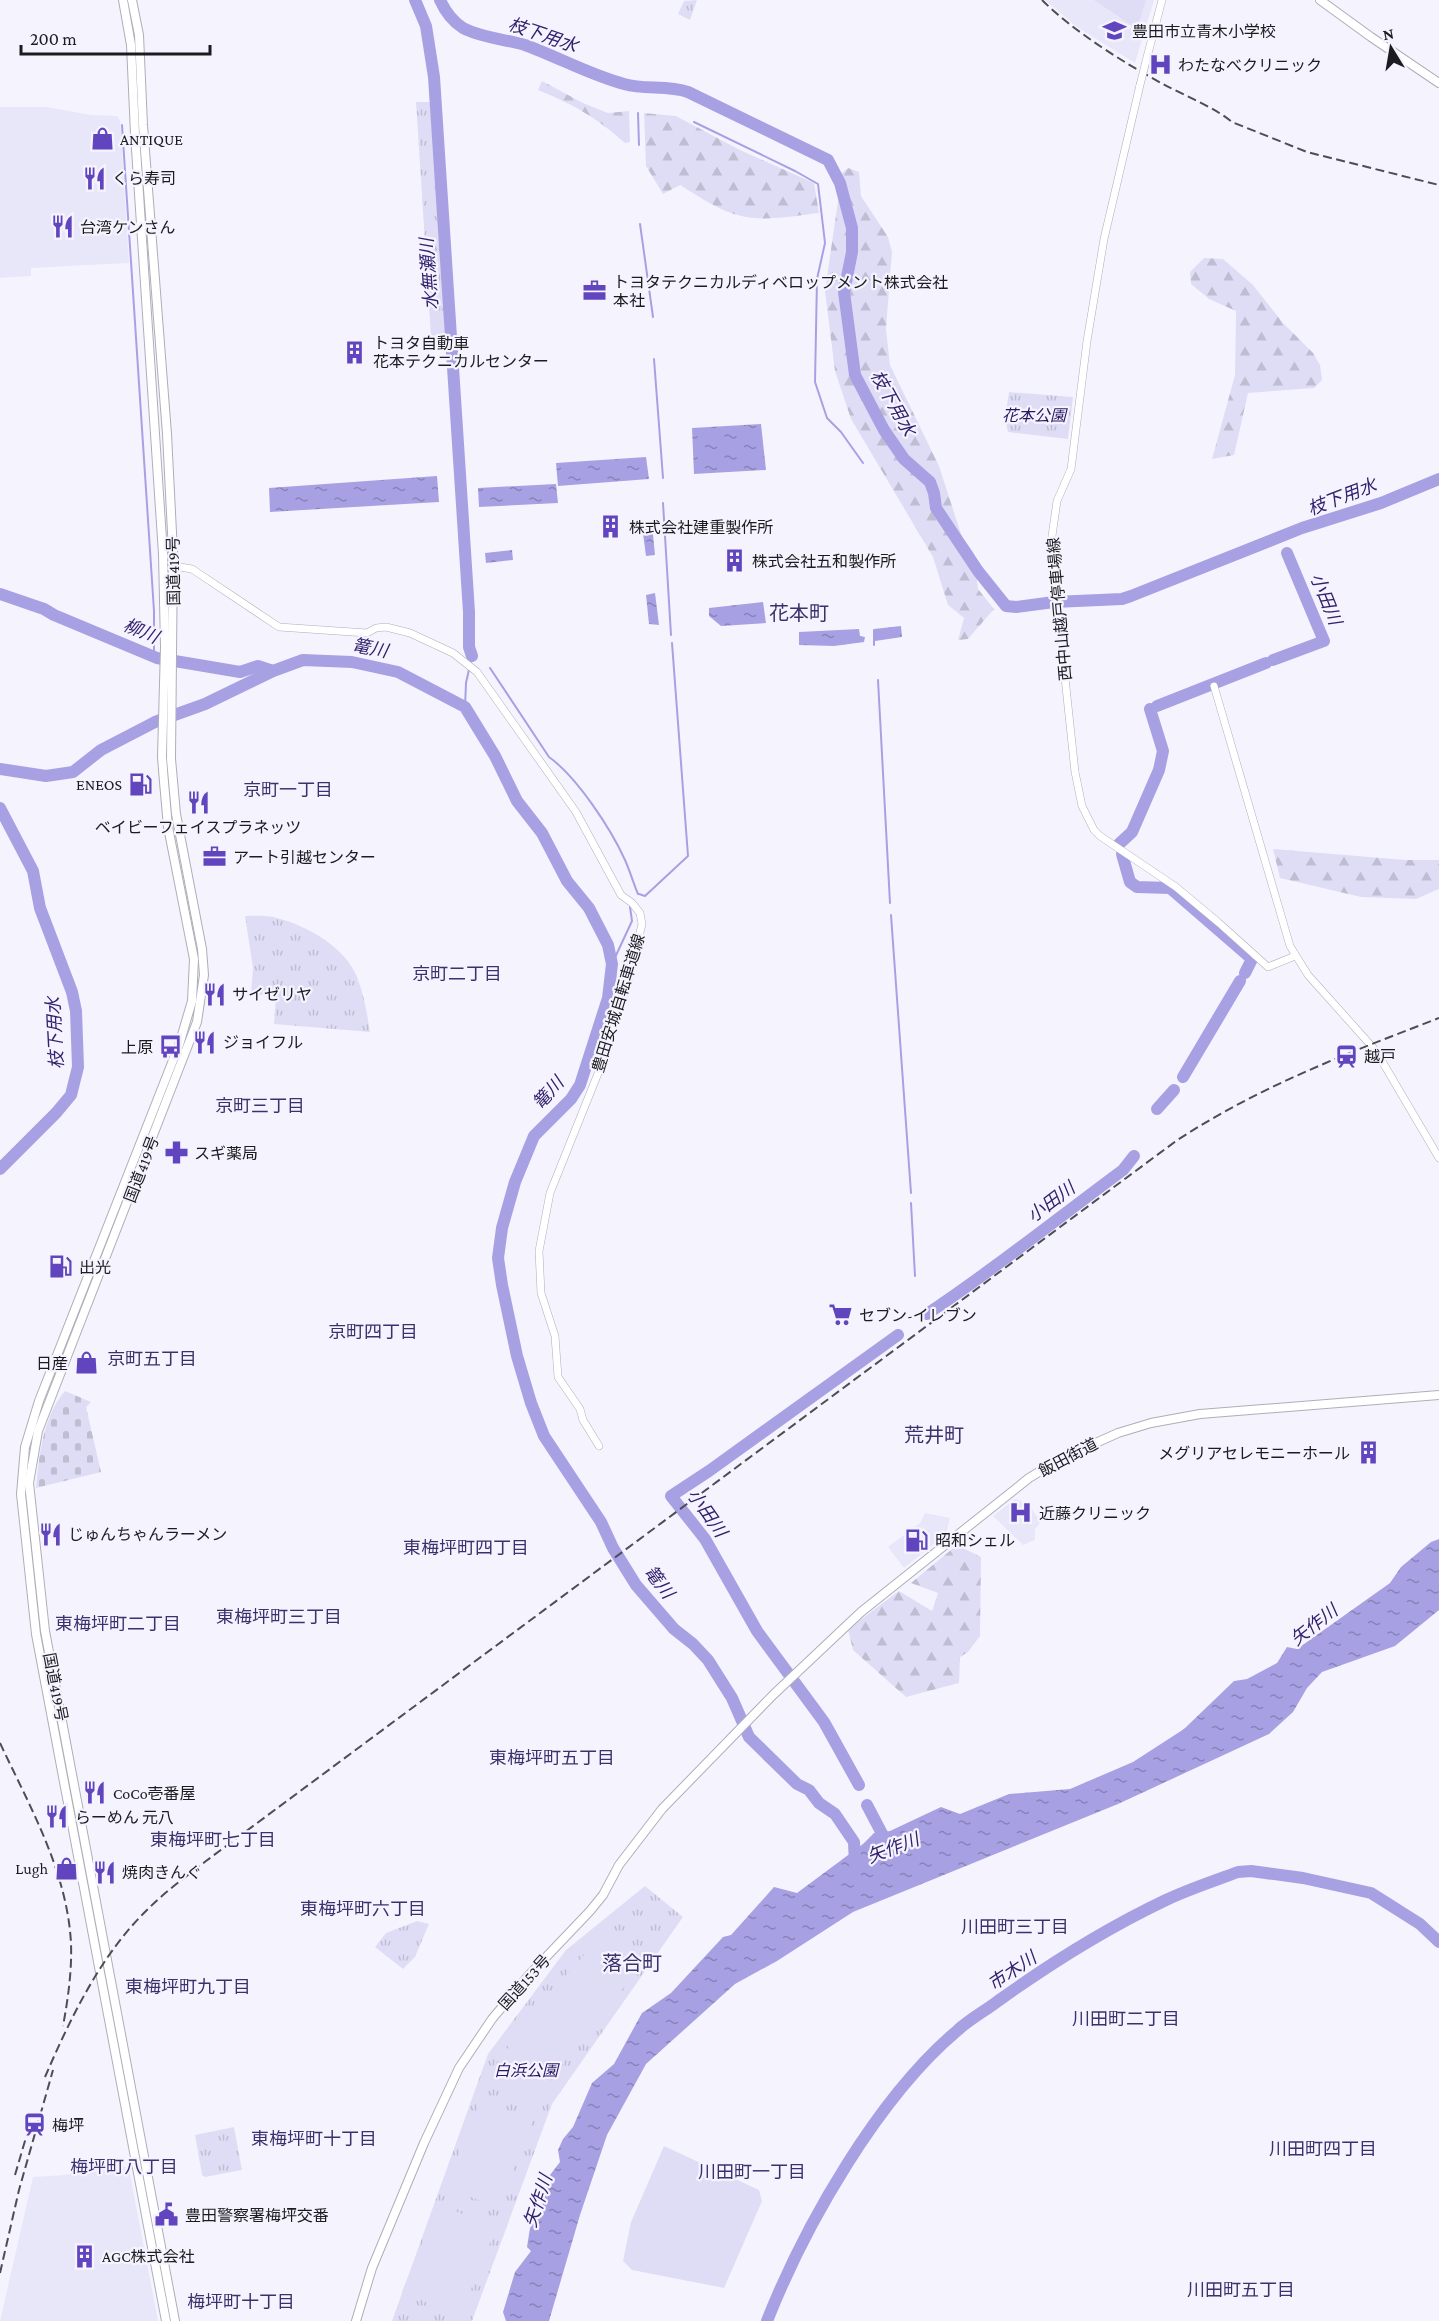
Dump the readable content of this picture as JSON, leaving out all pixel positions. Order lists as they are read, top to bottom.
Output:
{
  "streets": {
    "main road": [
      "国道419号",
      "西中山越戸停車場線",
      "豊田安城自転車道線",
      "飯田街道",
      "国道153号"
    ]
  },
  "crossings": [
    ["国道419号", "豊田安城自転車道線"],
    ["飯田街道", "国道153号"]
  ],
  "districts": [
    "花本町",
    "京町一丁目",
    "京町二丁目",
    "京町三丁目",
    "京町四丁目",
    "京町五丁目",
    "荒井町",
    "東梅坪町四丁目",
    "東梅坪町三丁目",
    "東梅坪町二丁目",
    "東梅坪町五丁目",
    "東梅坪町七丁目",
    "東梅坪町六丁目",
    "川田町三丁目",
    "落合町",
    "東梅坪町九丁目",
    "川田町二丁目",
    "東梅坪町十丁目",
    "川田町四丁目",
    "梅坪町八丁目",
    "川田町一丁目",
    "川田町五丁目",
    "梅坪町十丁目"
  ],
  "water": [
    "枝下用水",
    "水無瀬川",
    "小田川",
    "柳川",
    "篭川",
    "矢作川",
    "市木川"
  ],
  "parks": ["花本公園", "白浜公園"],
  "places": {
    "school or university": ["豊田市立青木小学校"],
    "hospital": ["わたなべクリニック", "近藤クリニック"],
    "shop": ["ANTIQUE", "日産", "Lugh"],
    "restaurant": [
      "くら寿司",
      "台湾ケンさん",
      "ベイビーフェイスプラネッツ",
      "サイゼリヤ",
      "ジョイフル",
      "じゅんちゃんラーメン",
      "CoCo壱番屋",
      "らーめん 元八",
      "焼肉きんぐ"
    ],
    "office": ["トヨタテクニカルディベロップメント株式会社 本社", "アート引越センター"],
    "building": [
      "トヨタ自動車 花本テクニカルセンター",
      "株式会社建重製作所",
      "株式会社五和製作所",
      "メグリアセレモニーホール",
      "AGC株式会社"
    ],
    "fuel station": ["ENEOS", "出光", "昭和シェル"],
    "bus stop": ["上原"],
    "station": ["越戸", "梅坪"],
    "pharmacy": ["スギ薬局"],
    "supermarket": ["セブン-イレブン"],
    "public building": ["豊田警察署梅坪交番"]
  },
  "scale_bar": "200 m",
  "north": "top"
}
